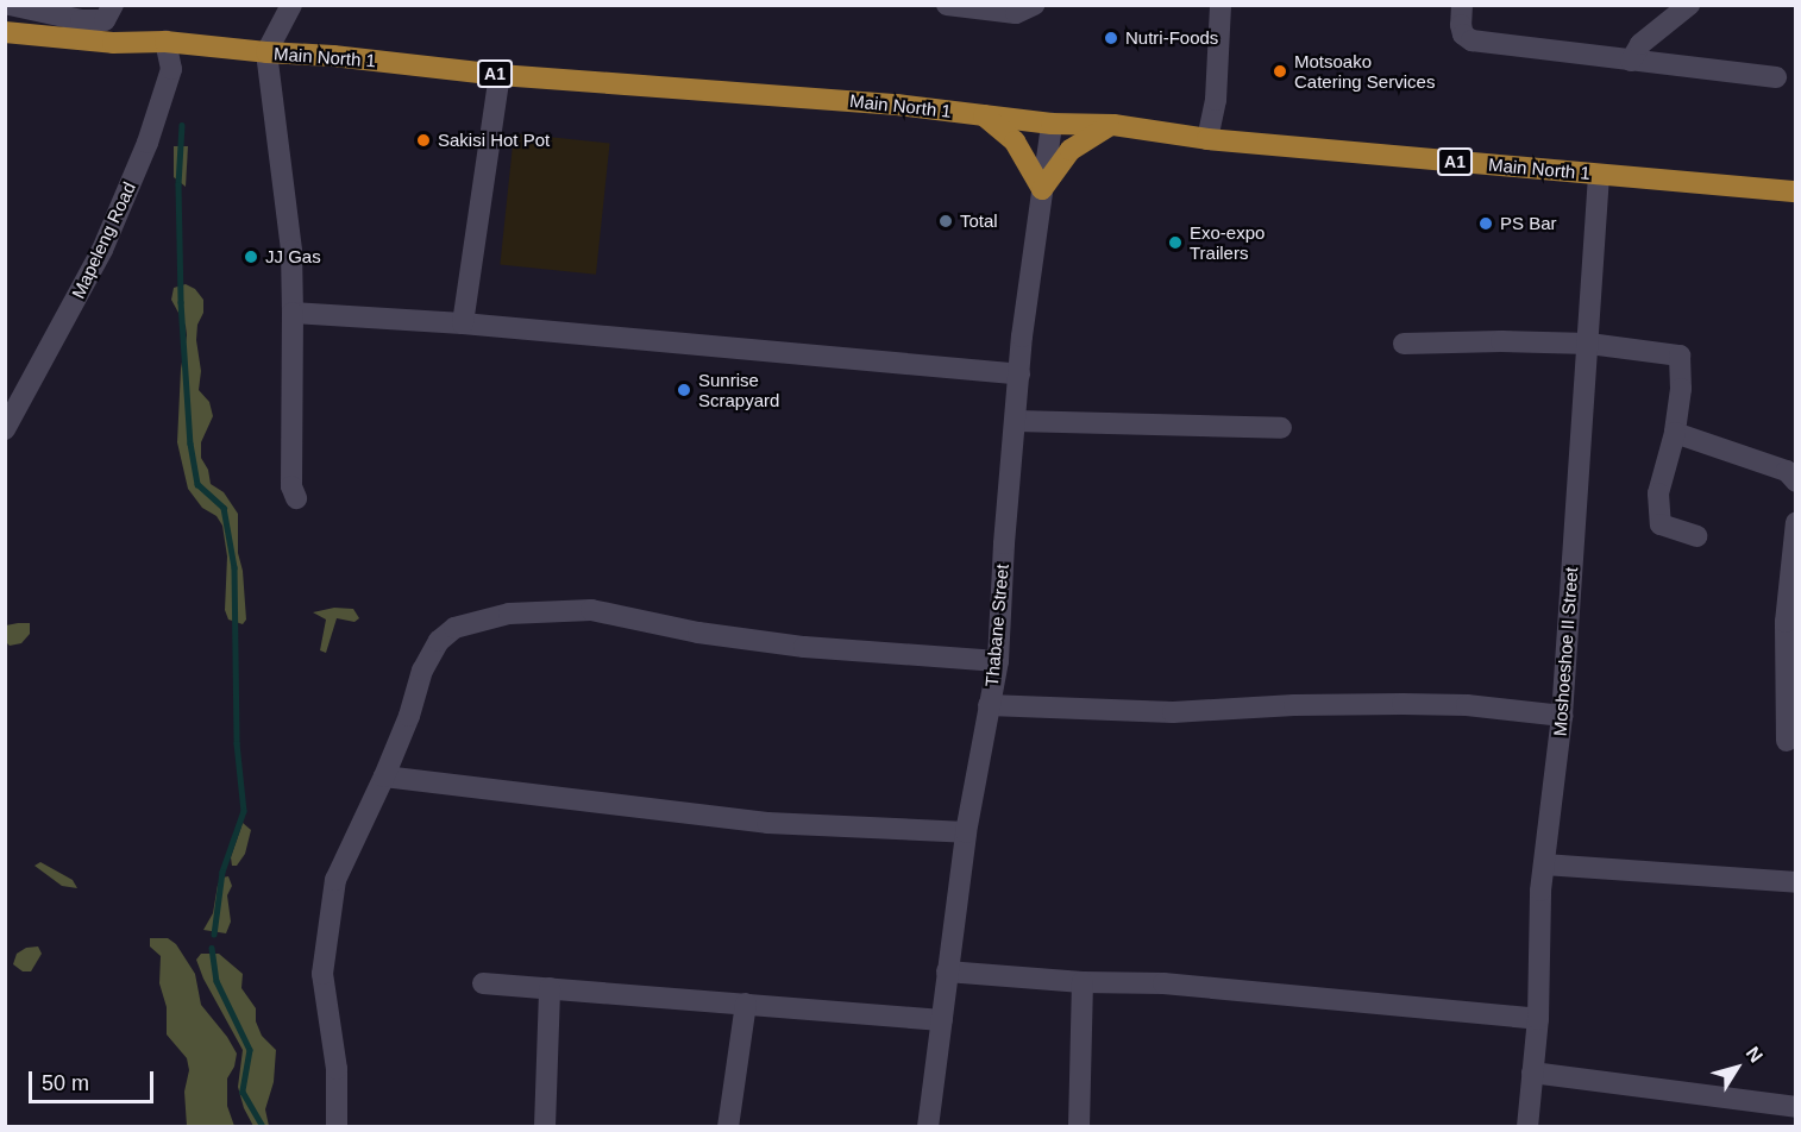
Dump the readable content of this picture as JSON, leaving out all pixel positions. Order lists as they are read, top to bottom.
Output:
{
  "streets": {
    "main road": ["Main North 1", "A1"],
    "street": ["Mapeleng Road", "Thabane Street", "Moshoeshoe II Street"]
  },
  "crossings": [
    ["Main North 1", "Mapeleng Road"],
    ["Main North 1", "Thabane Street"],
    ["Main North 1", "Moshoeshoe II Street"]
  ],
  "places": [
    "Nutri-Foods",
    "Motsoako Catering Services",
    "Sakisi Hot Pot",
    "Total",
    "PS Bar",
    "Exo-expo Trailers",
    "JJ Gas",
    "Sunrise Scrapyard"
  ],
  "scale_bar": "50 m",
  "north": "top right"
}
